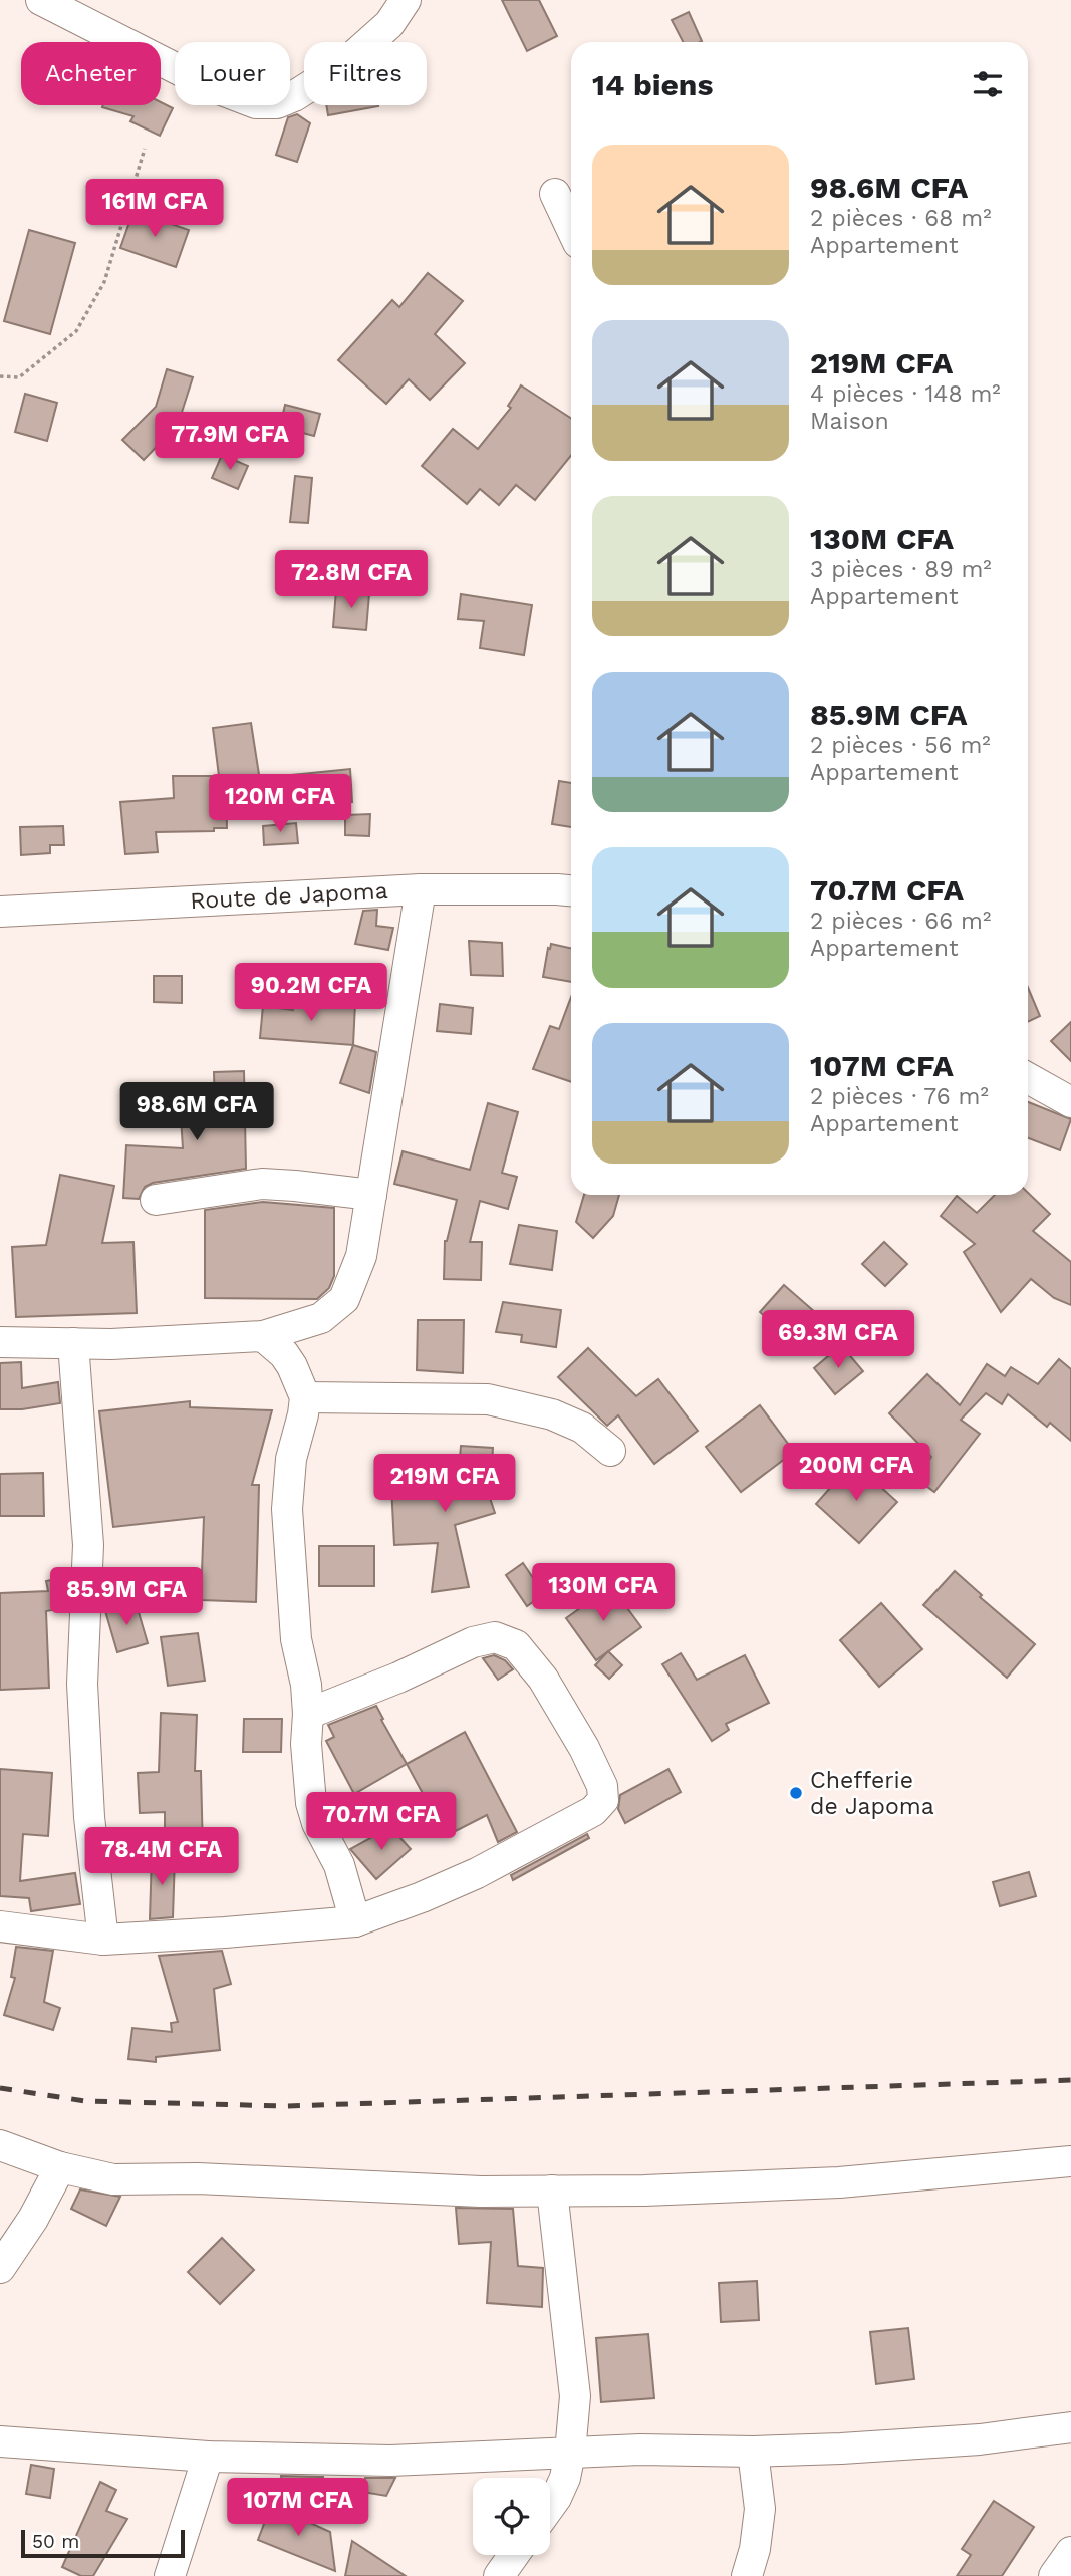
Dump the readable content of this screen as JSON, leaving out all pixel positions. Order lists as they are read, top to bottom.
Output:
{
  "streets": {
    "street": ["Route de Japoma"]
  },
  "places": ["Chefferie de Japoma"],
  "scale_bar": "50 m",
  "page": {
    "chip": ["Acheter", "Louer", "Filtres"],
    "heading": "14 biens",
    "list": [
      {
        "name": "98.6M CFA",
        "note": "2 pièces · 68 m² · Appartement"
      },
      {
        "name": "219M CFA",
        "note": "4 pièces · 148 m² · Maison"
      },
      {
        "name": "130M CFA",
        "note": "3 pièces · 89 m² · Appartement"
      },
      {
        "name": "85.9M CFA",
        "note": "2 pièces · 56 m² · Appartement"
      },
      {
        "name": "70.7M CFA",
        "note": "2 pièces · 66 m² · Appartement"
      },
      {
        "name": "107M CFA",
        "note": "2 pièces · 76 m² · Appartement"
      }
    ],
    "price": [
      "161M CFA",
      "77.9M CFA",
      "72.8M CFA",
      "120M CFA",
      "90.2M CFA",
      "98.6M CFA",
      "69.3M CFA",
      "200M CFA",
      "219M CFA",
      "130M CFA",
      "85.9M CFA",
      "70.7M CFA",
      "78.4M CFA",
      "107M CFA"
    ],
    "scale": "50 m"
  }
}
